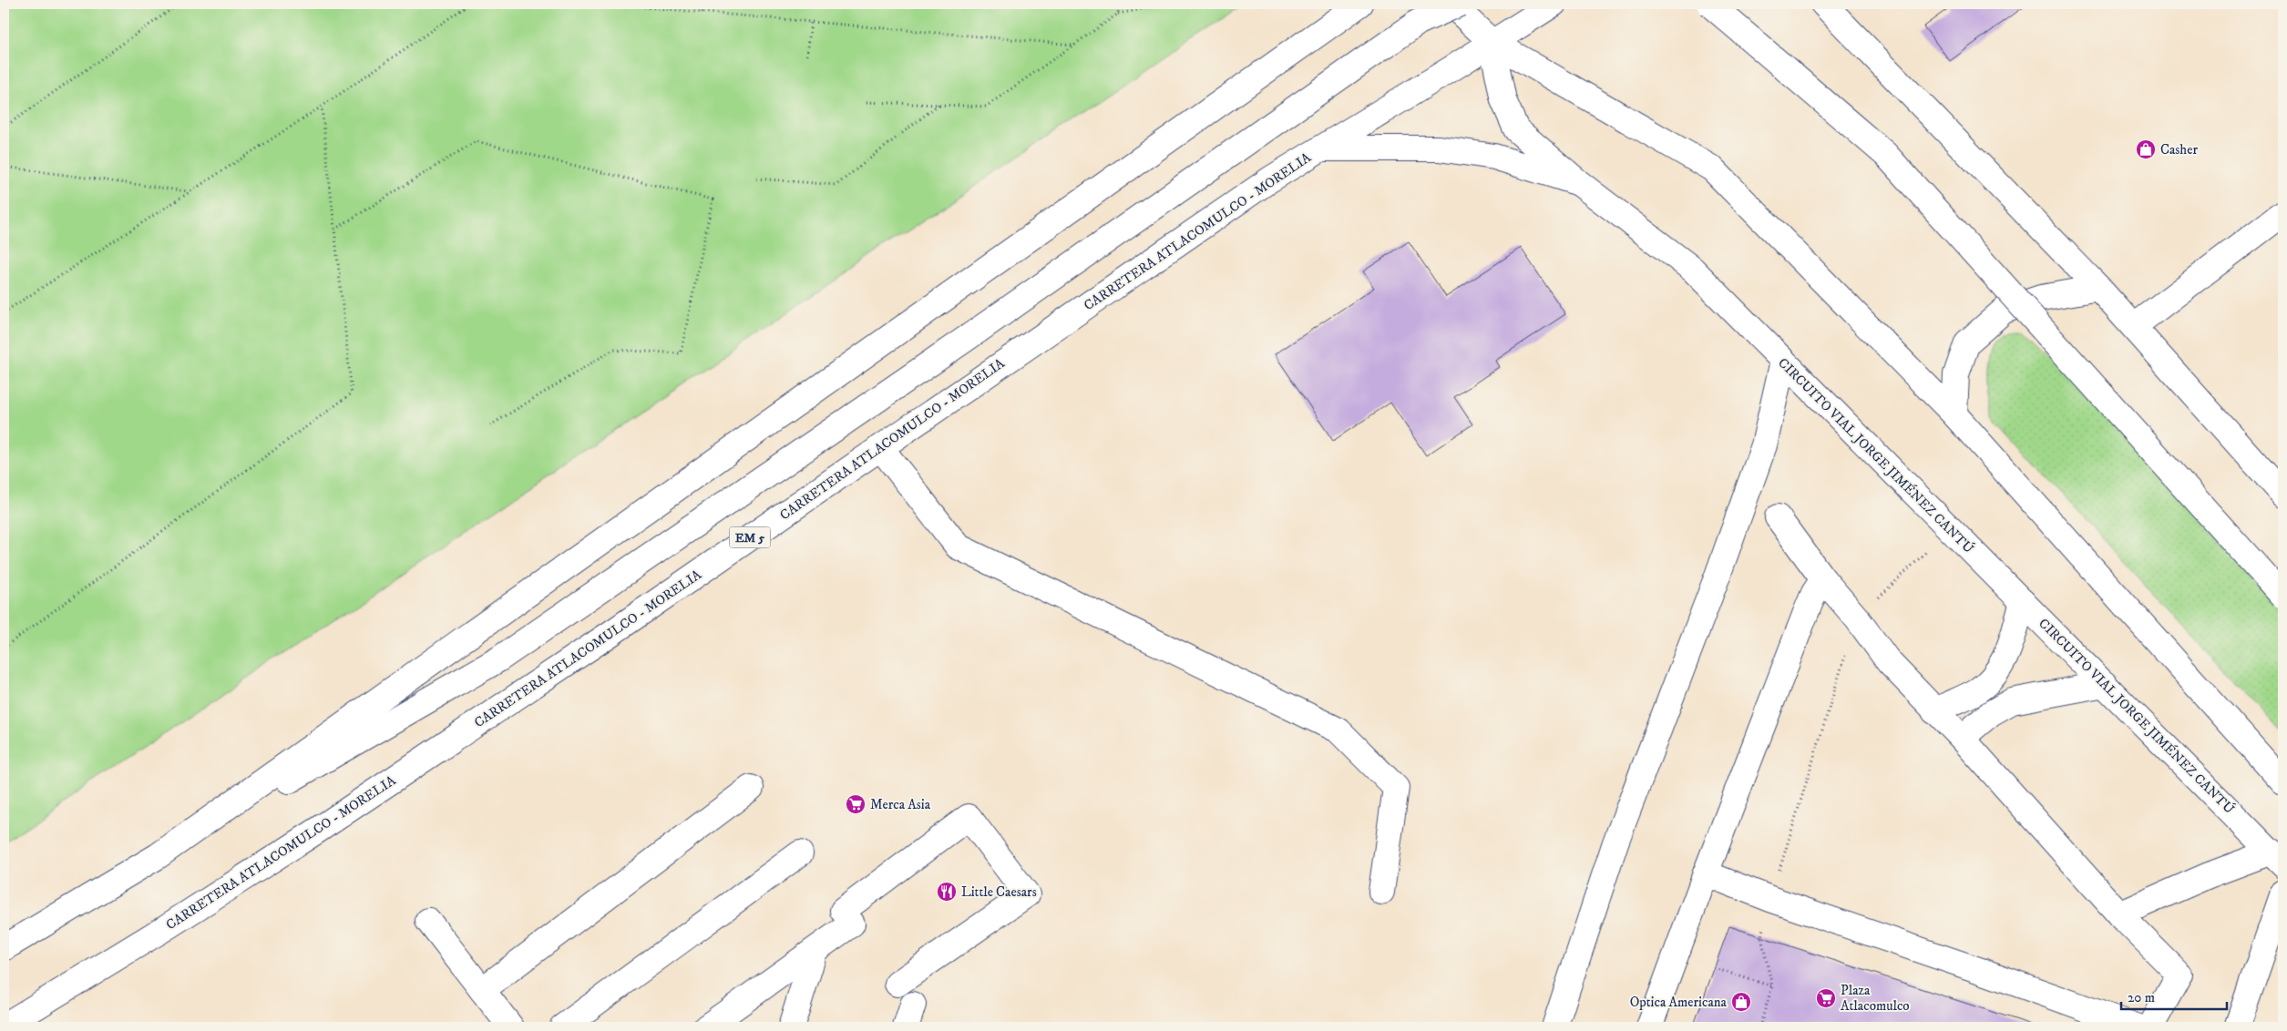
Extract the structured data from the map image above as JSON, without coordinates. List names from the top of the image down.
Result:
{
  "streets": {
    "main road": ["CARRETERA ATLACOMULCO - MORELIA", "CIRCUITO VIAL JORGE JIMÉNEZ CANTÚ", "EM 5"]
  },
  "crossings": [
    ["CARRETERA ATLACOMULCO - MORELIA", "CIRCUITO VIAL JORGE JIMÉNEZ CANTÚ"]
  ],
  "places": {
    "shop": ["Casher", "Optica Americana"],
    "supermarket": ["Merca Asia", "Plaza Atlacomulco"],
    "restaurant": ["Little Caesars"]
  },
  "scale_bar": "20 m"
}
